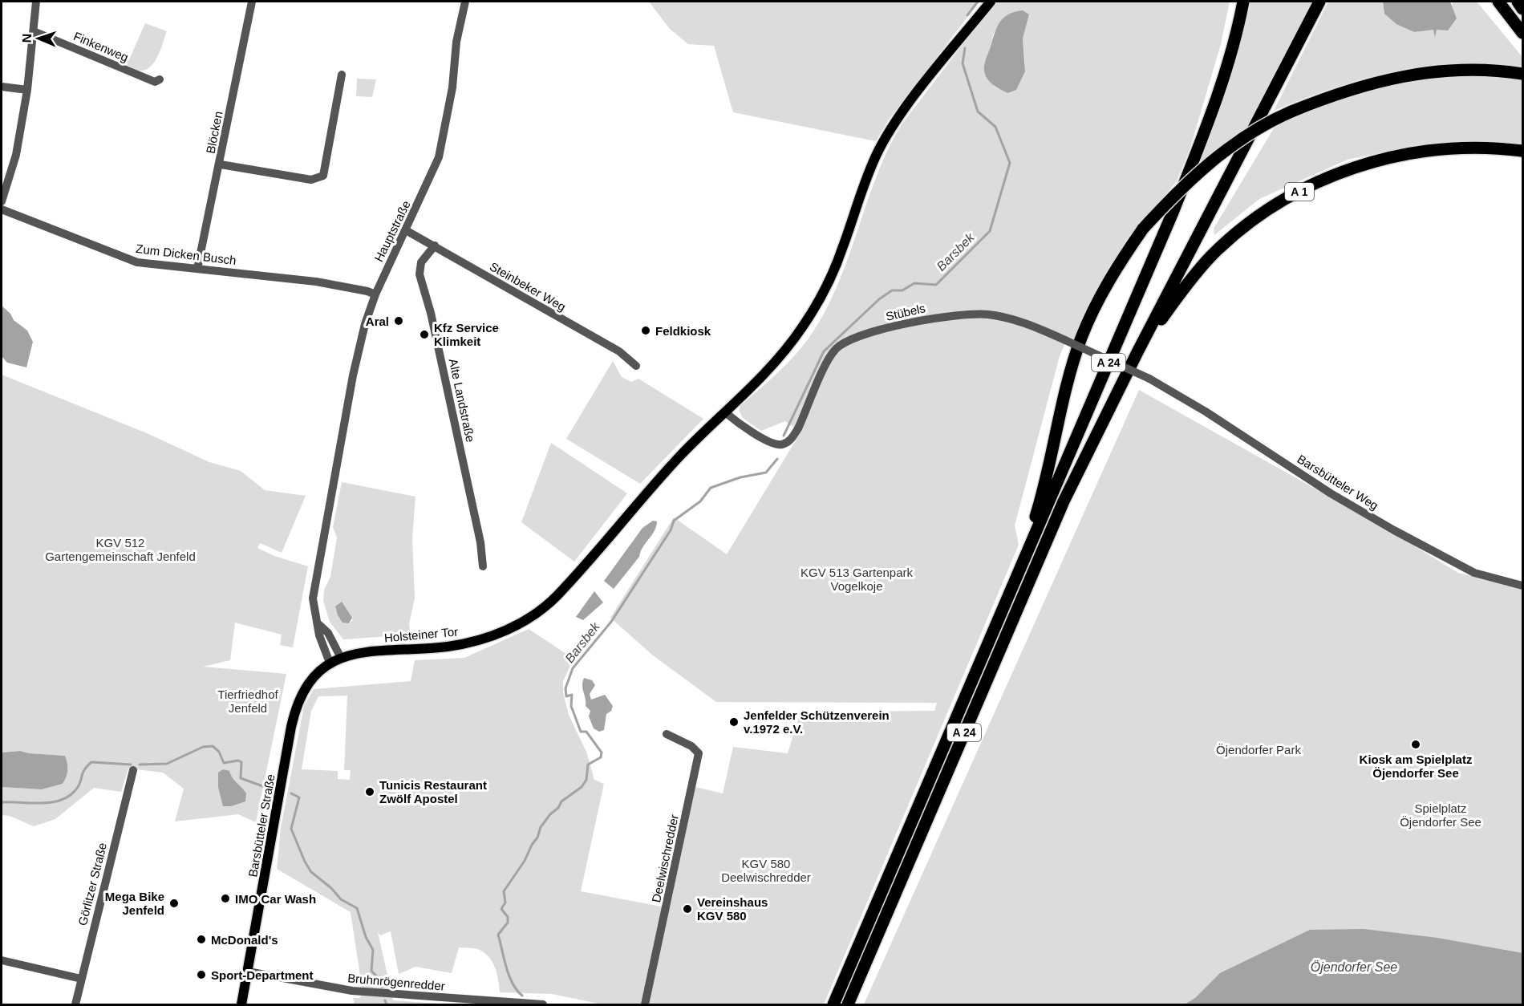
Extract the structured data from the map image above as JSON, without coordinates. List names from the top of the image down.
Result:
{
  "streets": {
    "highway": ["A 1", "A 24"],
    "main road": ["Holsteiner Tor", "Barsbütteler Straße"],
    "street": [
      "Finkenweg",
      "Blöcken",
      "Hauptstraße",
      "Zum Dicken Busch",
      "Steinbeker Weg",
      "Stübels",
      "Alte Landstraße",
      "Barsbütteler Weg",
      "Deelwischredder",
      "Görlitzer Straße",
      "Bruhnrögenredder"
    ]
  },
  "crossings": [
    ["Blöcken", "Zum Dicken Busch"],
    ["A 1", "A 24"],
    ["Hauptstraße", "Zum Dicken Busch"],
    ["Hauptstraße", "Steinbeker Weg"],
    ["Steinbeker Weg", "Alte Landstraße"],
    ["Stübels", "Barsbütteler Weg"],
    ["Stübels", "Holsteiner Tor"],
    ["Holsteiner Tor", "Barsbütteler Straße"],
    ["Barsbütteler Straße", "Bruhnrögenredder"]
  ],
  "water": ["Barsbek", "Öjendorfer See"],
  "parks": [
    "KGV 512 Gartengemeinschaft Jenfeld",
    "KGV 513 Gartenpark Vogelkoje",
    "Tierfriedhof Jenfeld",
    "Öjendorfer Park",
    "Spielplatz Öjendorfer See",
    "KGV 580 Deelwischredder"
  ],
  "places": [
    "Aral",
    "Feldkiosk",
    "Kfz Service Klimkeit",
    "Jenfelder Schützenverein v.1972 e.V.",
    "Kiosk am Spielplatz Öjendorfer See",
    "Tunicis Restaurant Zwölf Apostel",
    "IMO Car Wash",
    "Mega Bike Jenfeld",
    "Vereinshaus KGV 580",
    "McDonald's",
    "Sport-Department"
  ],
  "north": "left"
}
